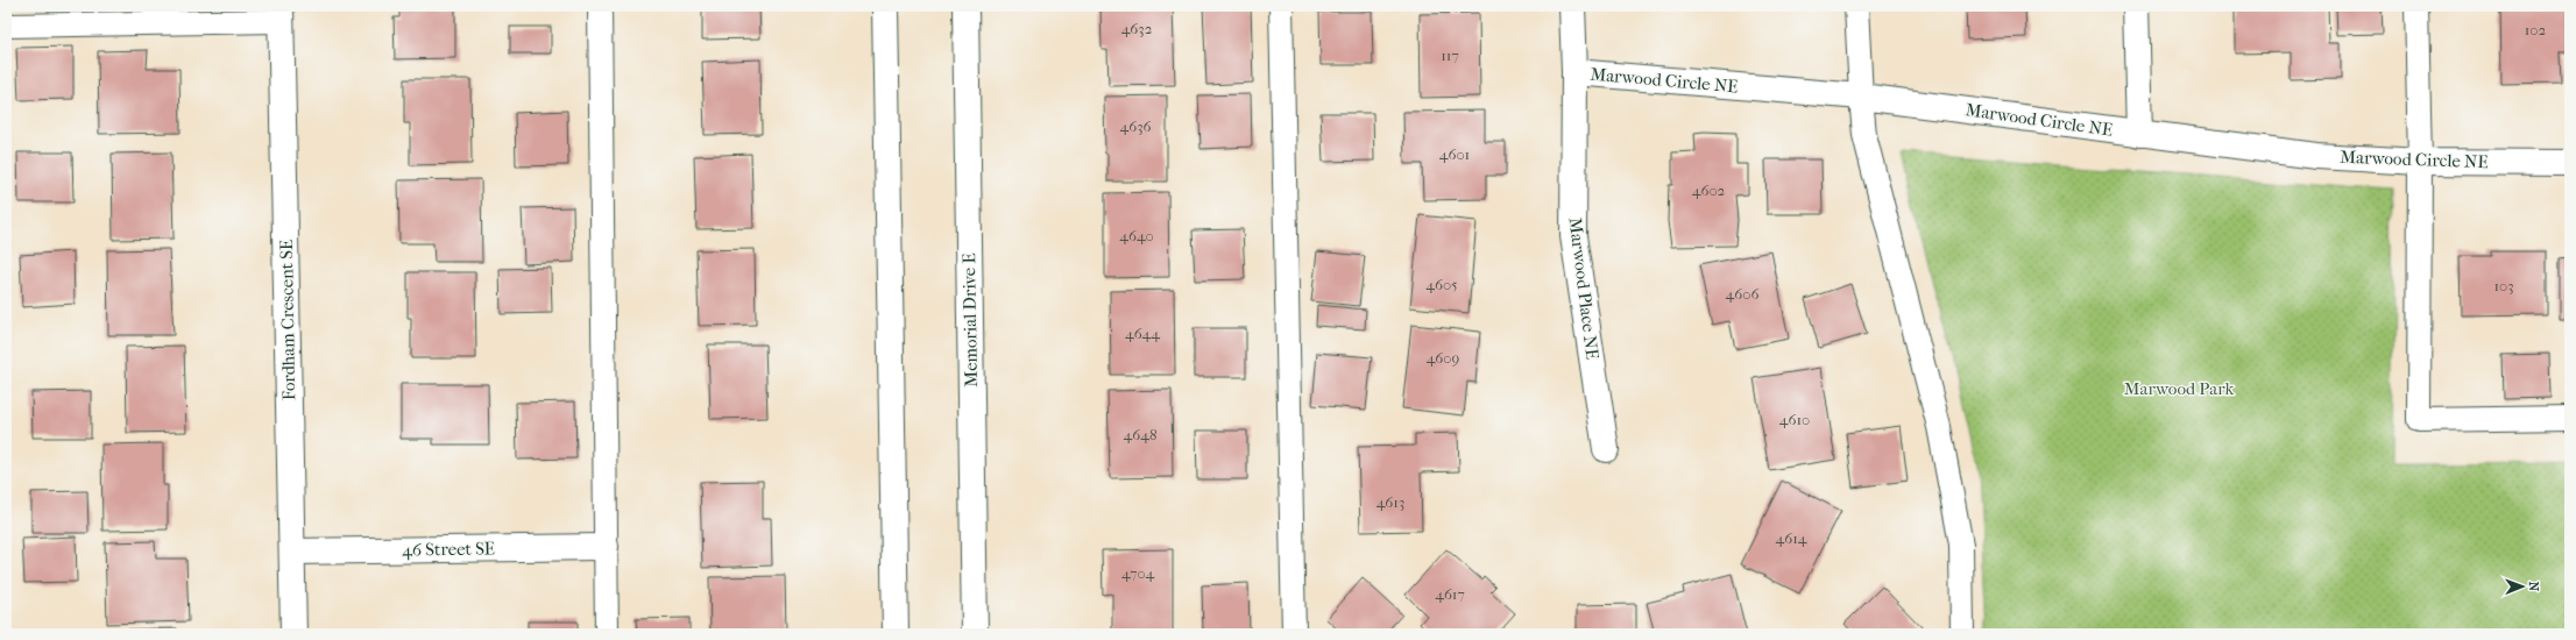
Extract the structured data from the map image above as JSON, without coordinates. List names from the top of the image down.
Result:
{
  "streets": {
    "street": [
      "Marwood Circle NE",
      "Marwood Place NE",
      "Fordham Crescent SE",
      "Memorial Drive E",
      "46 Street SE"
    ]
  },
  "crossings": [
    ["Marwood Circle NE", "Marwood Place NE"],
    ["Fordham Crescent SE", "46 Street SE"]
  ],
  "parks": ["Marwood Park"],
  "house_numbers": [
    "4632",
    "102",
    "117",
    "4636",
    "4601",
    "4602",
    "4640",
    "4605",
    "103",
    "4606",
    "4644",
    "4609",
    "4610",
    "4648",
    "4613",
    "4614",
    "4704",
    "4617"
  ],
  "north": "right"
}
